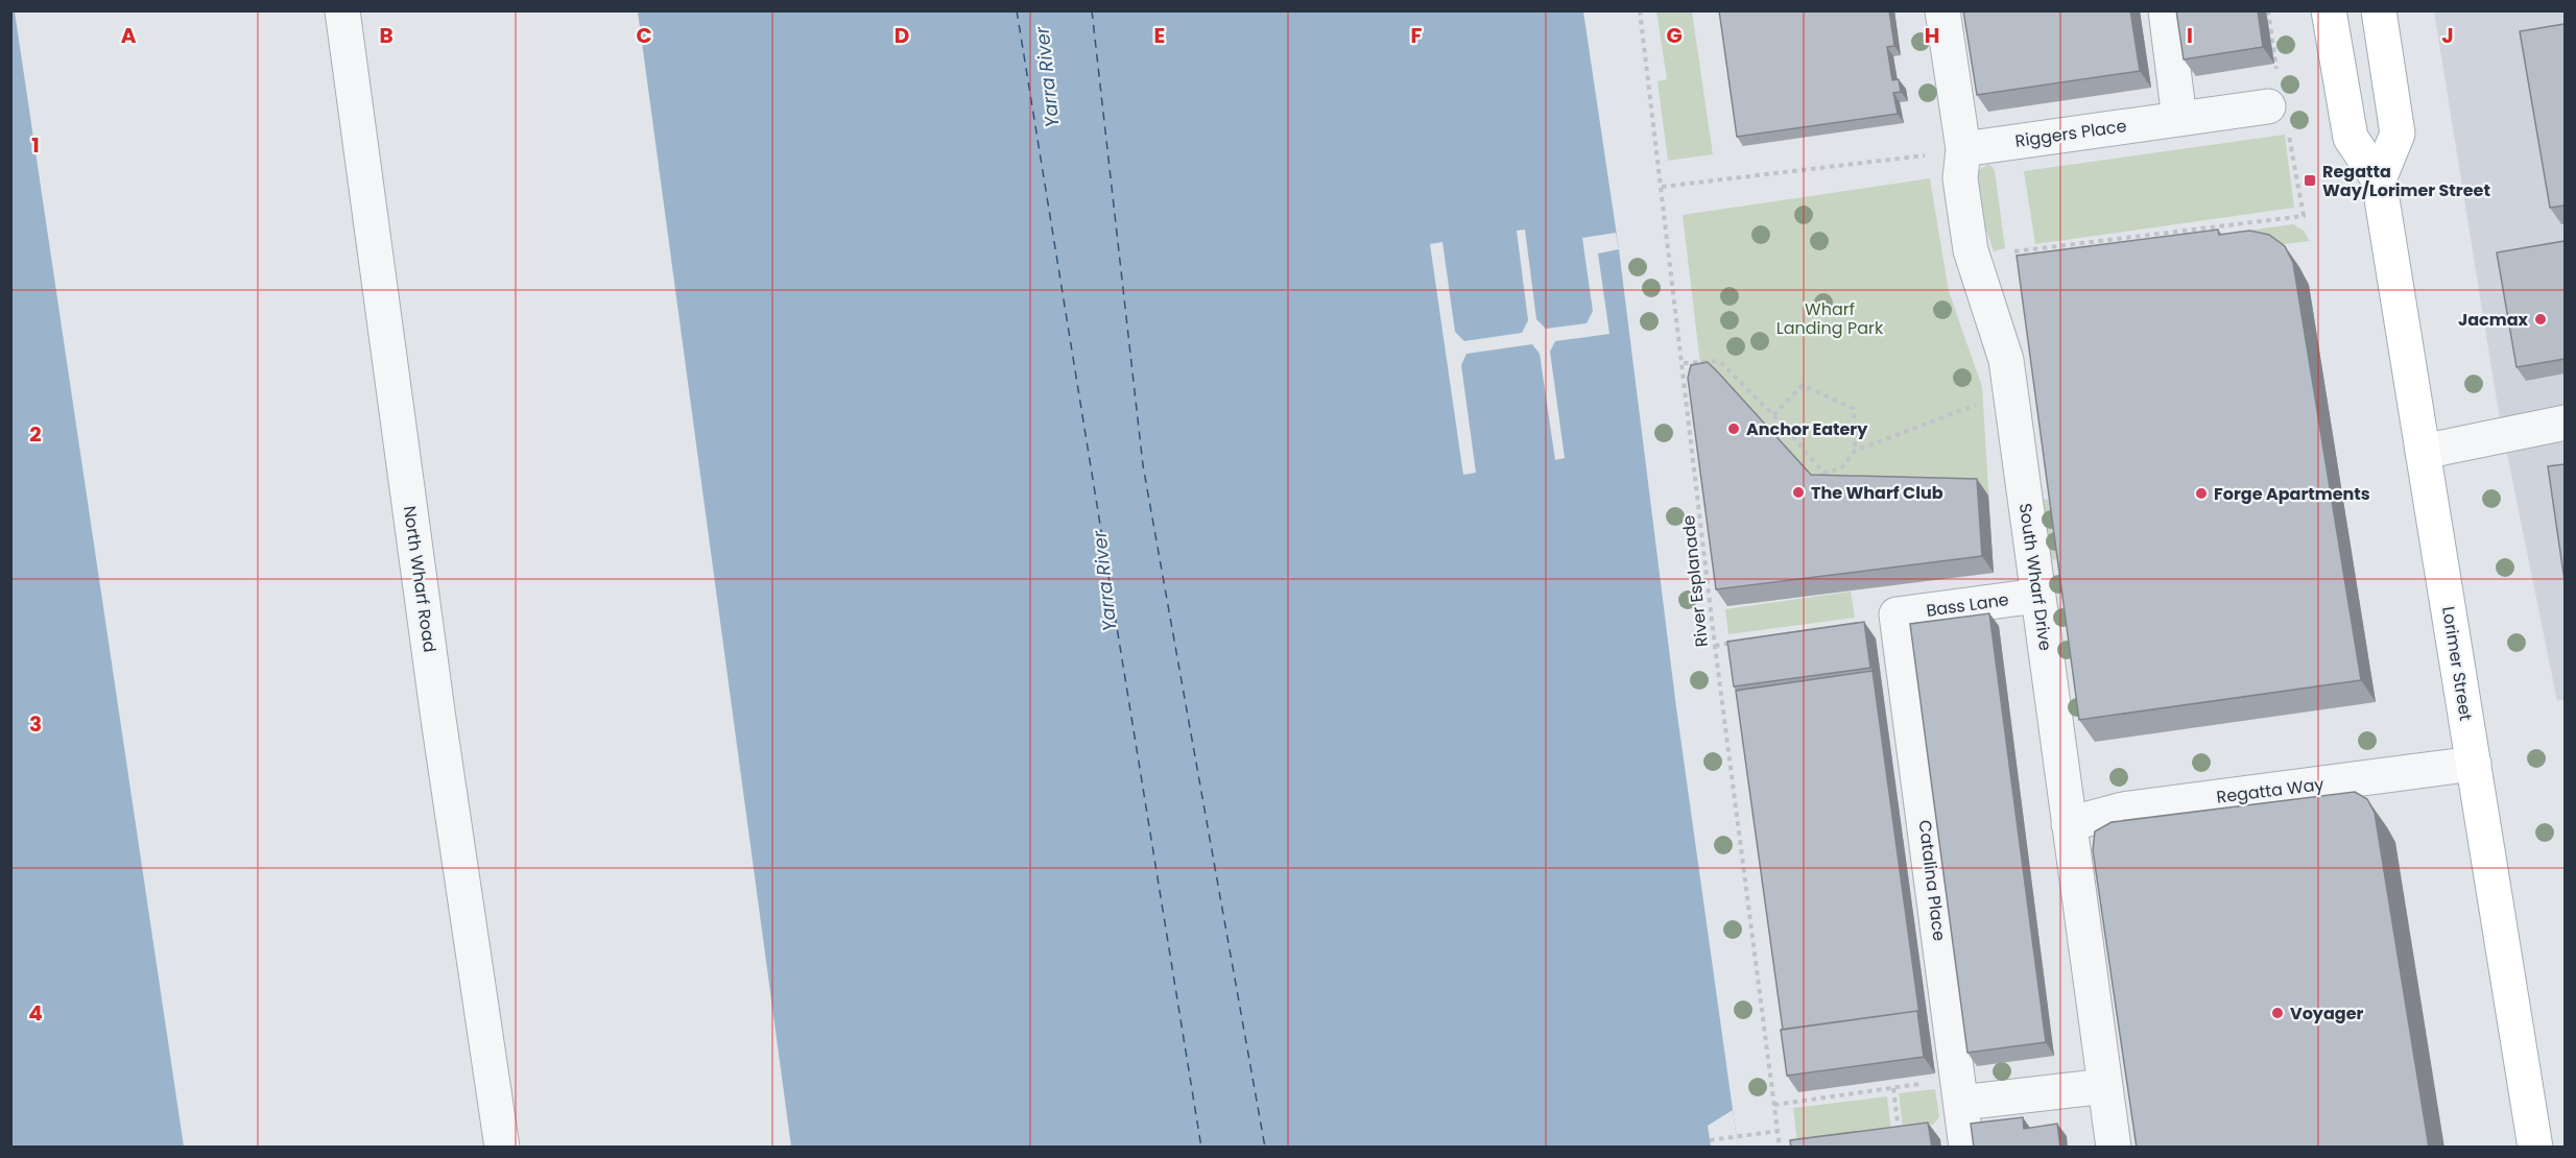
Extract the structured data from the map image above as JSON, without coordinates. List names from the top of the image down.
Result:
{
  "streets": {
    "main road": ["Lorimer Street"],
    "street": [
      "Riggers Place",
      "South Wharf Drive",
      "North Wharf Road",
      "Bass Lane",
      "Regatta Way",
      "Catalina Place"
    ],
    "path": ["River Esplanade"]
  },
  "crossings": [
    ["Riggers Place", "South Wharf Drive"],
    ["South Wharf Drive", "Bass Lane"],
    ["South Wharf Drive", "Regatta Way"],
    ["Bass Lane", "Catalina Place"],
    ["Lorimer Street", "Regatta Way"]
  ],
  "water": ["Yarra River"],
  "parks": ["Wharf Landing Park"],
  "places": {
    "transit": ["Regatta Way/Lorimer Street"],
    "other": [
      "Jacmax",
      "Anchor Eatery",
      "The Wharf Club",
      "Forge Apartments",
      "Voyager"
    ]
  },
  "grid": {
    "columns": [
      "A",
      "B",
      "C",
      "D",
      "E",
      "F",
      "G",
      "H",
      "I",
      "J"
    ],
    "rows": [
      "1",
      "2",
      "3",
      "4"
    ]
  }
}
